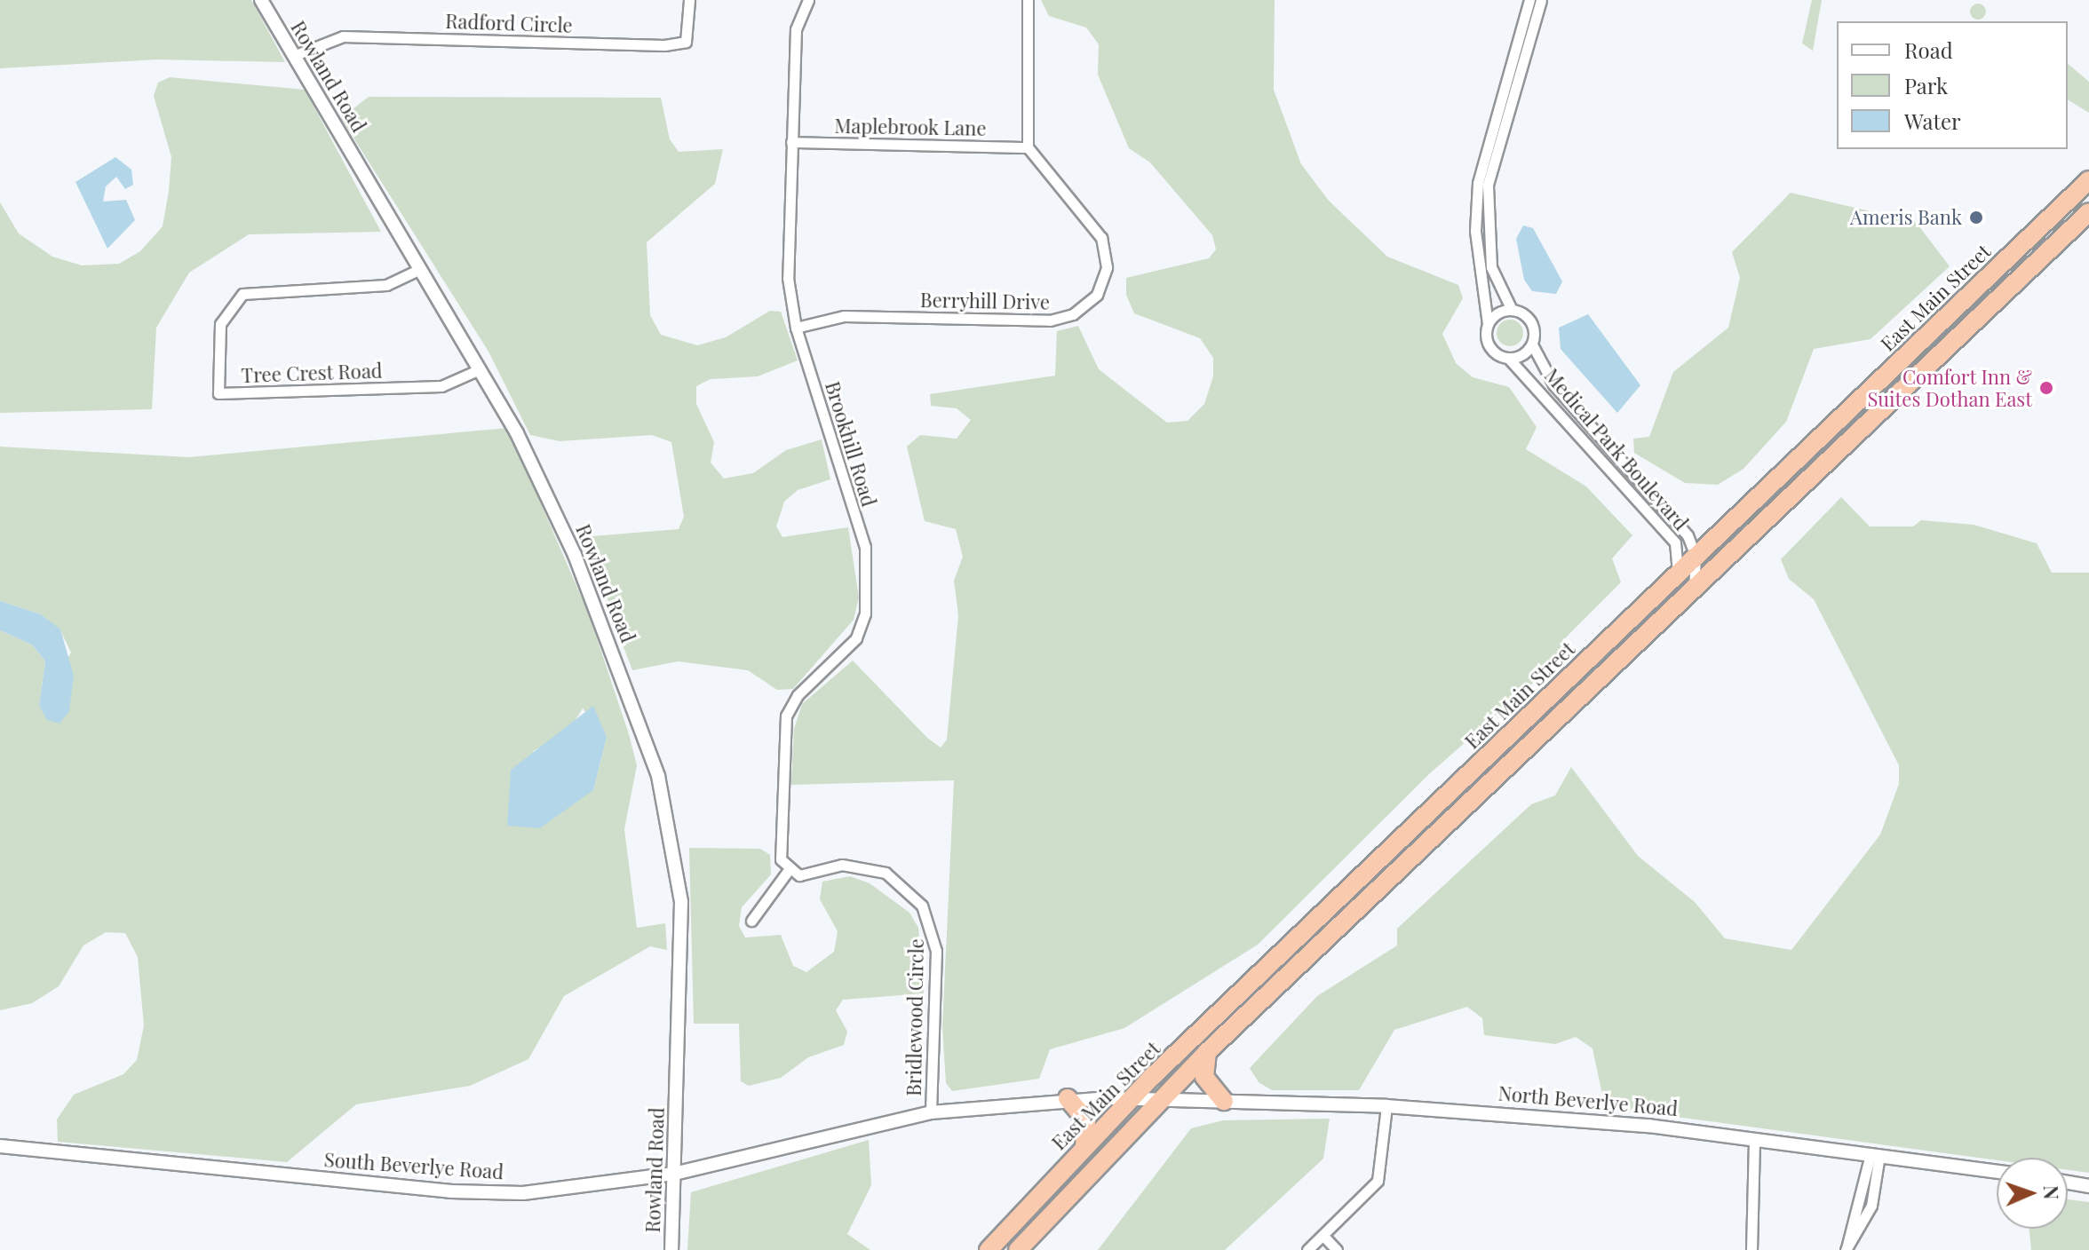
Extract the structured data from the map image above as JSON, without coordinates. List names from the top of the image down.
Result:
{
  "streets": {
    "highway": ["East Main Street"],
    "street": [
      "Radford Circle",
      "Rowland Road",
      "Maplebrook Lane",
      "Berryhill Drive",
      "Tree Crest Road",
      "Brookhill Road",
      "Medical Park Boulevard",
      "Bridlewood Circle",
      "North Beverlye Road",
      "South Beverlye Road"
    ]
  },
  "crossings": [
    ["Radford Circle", "Rowland Road"],
    ["Rowland Road", "Tree Crest Road"],
    ["Rowland Road", "South Beverlye Road"],
    ["Maplebrook Lane", "Berryhill Drive"],
    ["Maplebrook Lane", "Brookhill Road"],
    ["East Main Street", "Medical Park Boulevard"],
    ["East Main Street", "North Beverlye Road"],
    ["East Main Street", "South Beverlye Road"],
    ["Berryhill Drive", "Brookhill Road"],
    ["Brookhill Road", "Bridlewood Circle"],
    ["Bridlewood Circle", "South Beverlye Road"],
    ["North Beverlye Road", "South Beverlye Road"]
  ],
  "places": ["Ameris Bank", "Comfort Inn & Suites Dothan East"],
  "legend": ["Road", "Park", "Water"],
  "north": "right"
}
